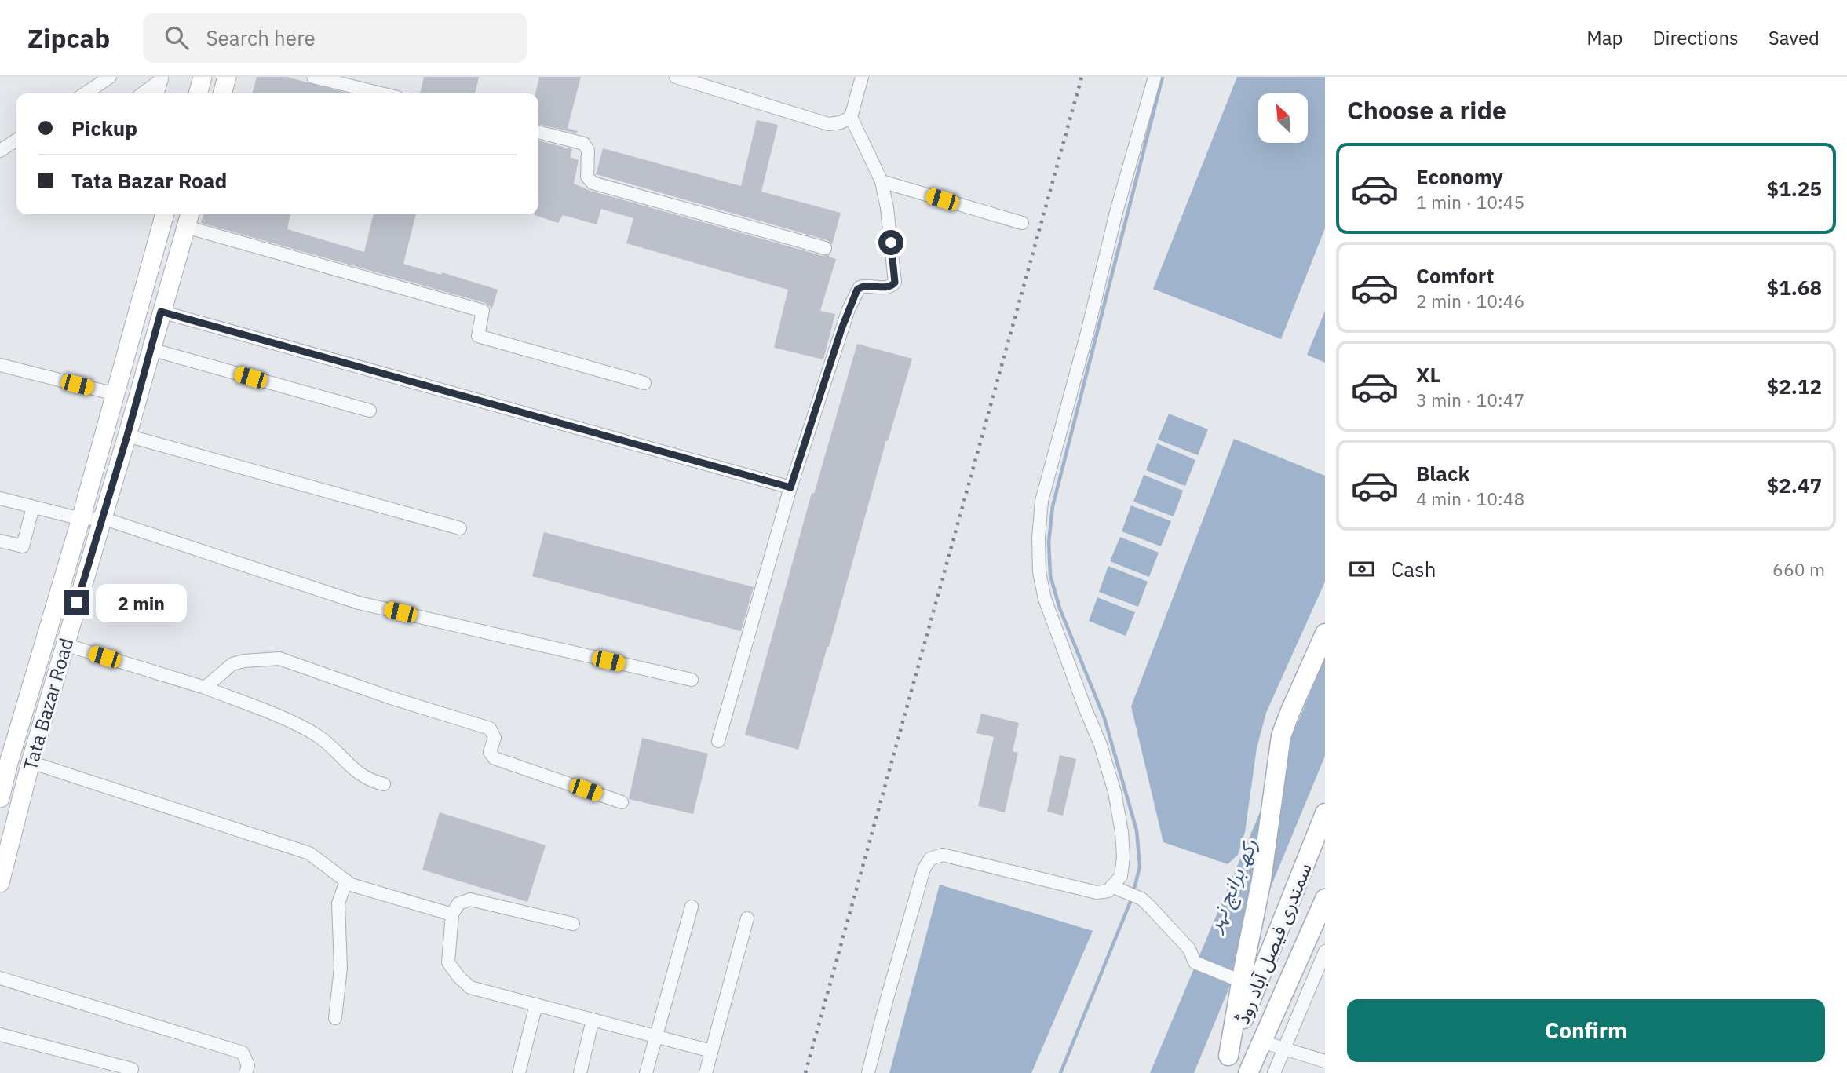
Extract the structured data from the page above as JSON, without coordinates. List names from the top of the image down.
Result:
{
  "streets": {
    "main road": ["سمندری فیصل آباد روڈ"],
    "street": ["Tata Bazar Road"]
  },
  "water": ["رکھ برانچ نہر"],
  "north": "top left",
  "page": {
    "header": "Zipcab",
    "search": "Search here",
    "nav": ["Map", "Directions", "Saved"],
    "heading": "Choose a ride",
    "banner": ["Pickup", "Tata Bazar Road"],
    "list": [
      {
        "name": "Economy",
        "note": "1 min · 10:45",
        "value": "$1.25"
      },
      {
        "name": "Comfort",
        "note": "2 min · 10:46",
        "value": "$1.68"
      },
      {
        "name": "XL",
        "note": "3 min · 10:47",
        "value": "$2.12"
      },
      {
        "name": "Black",
        "note": "4 min · 10:48",
        "value": "$2.47"
      }
    ],
    "pay": ["Cash", "660 m"],
    "bubble": "2 min",
    "buttons": "Confirm"
  }
}
